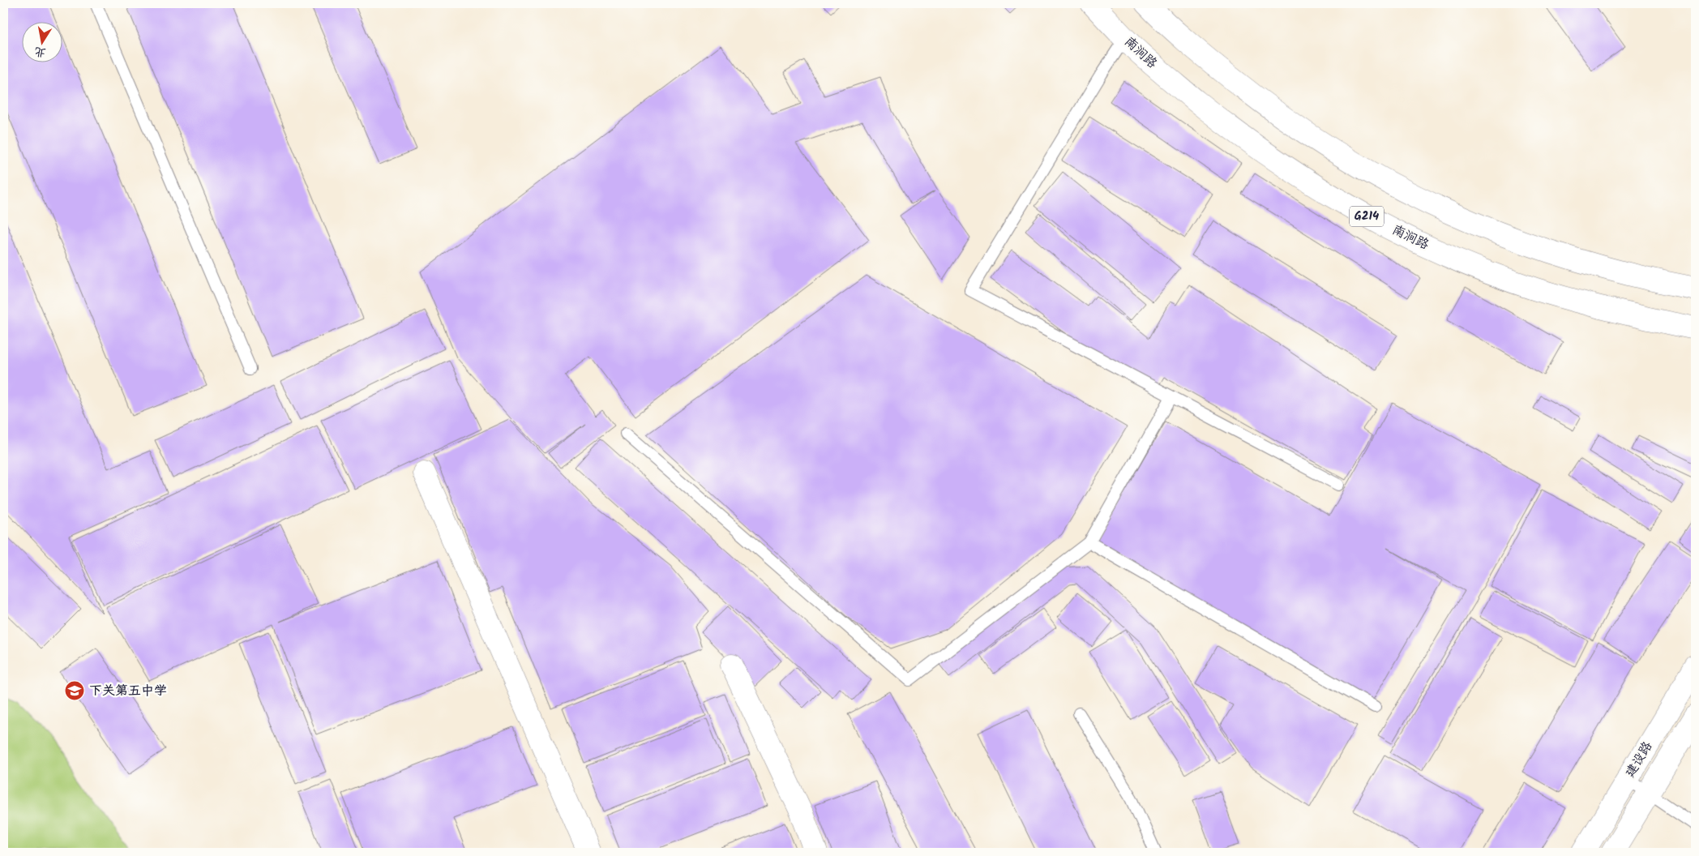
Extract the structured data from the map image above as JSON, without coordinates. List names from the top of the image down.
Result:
{
  "streets": {
    "main road": ["南涧路", "G214", "建设路"]
  },
  "places": {
    "school or university": ["下关第五中学"]
  },
  "north": "bottom"
}
